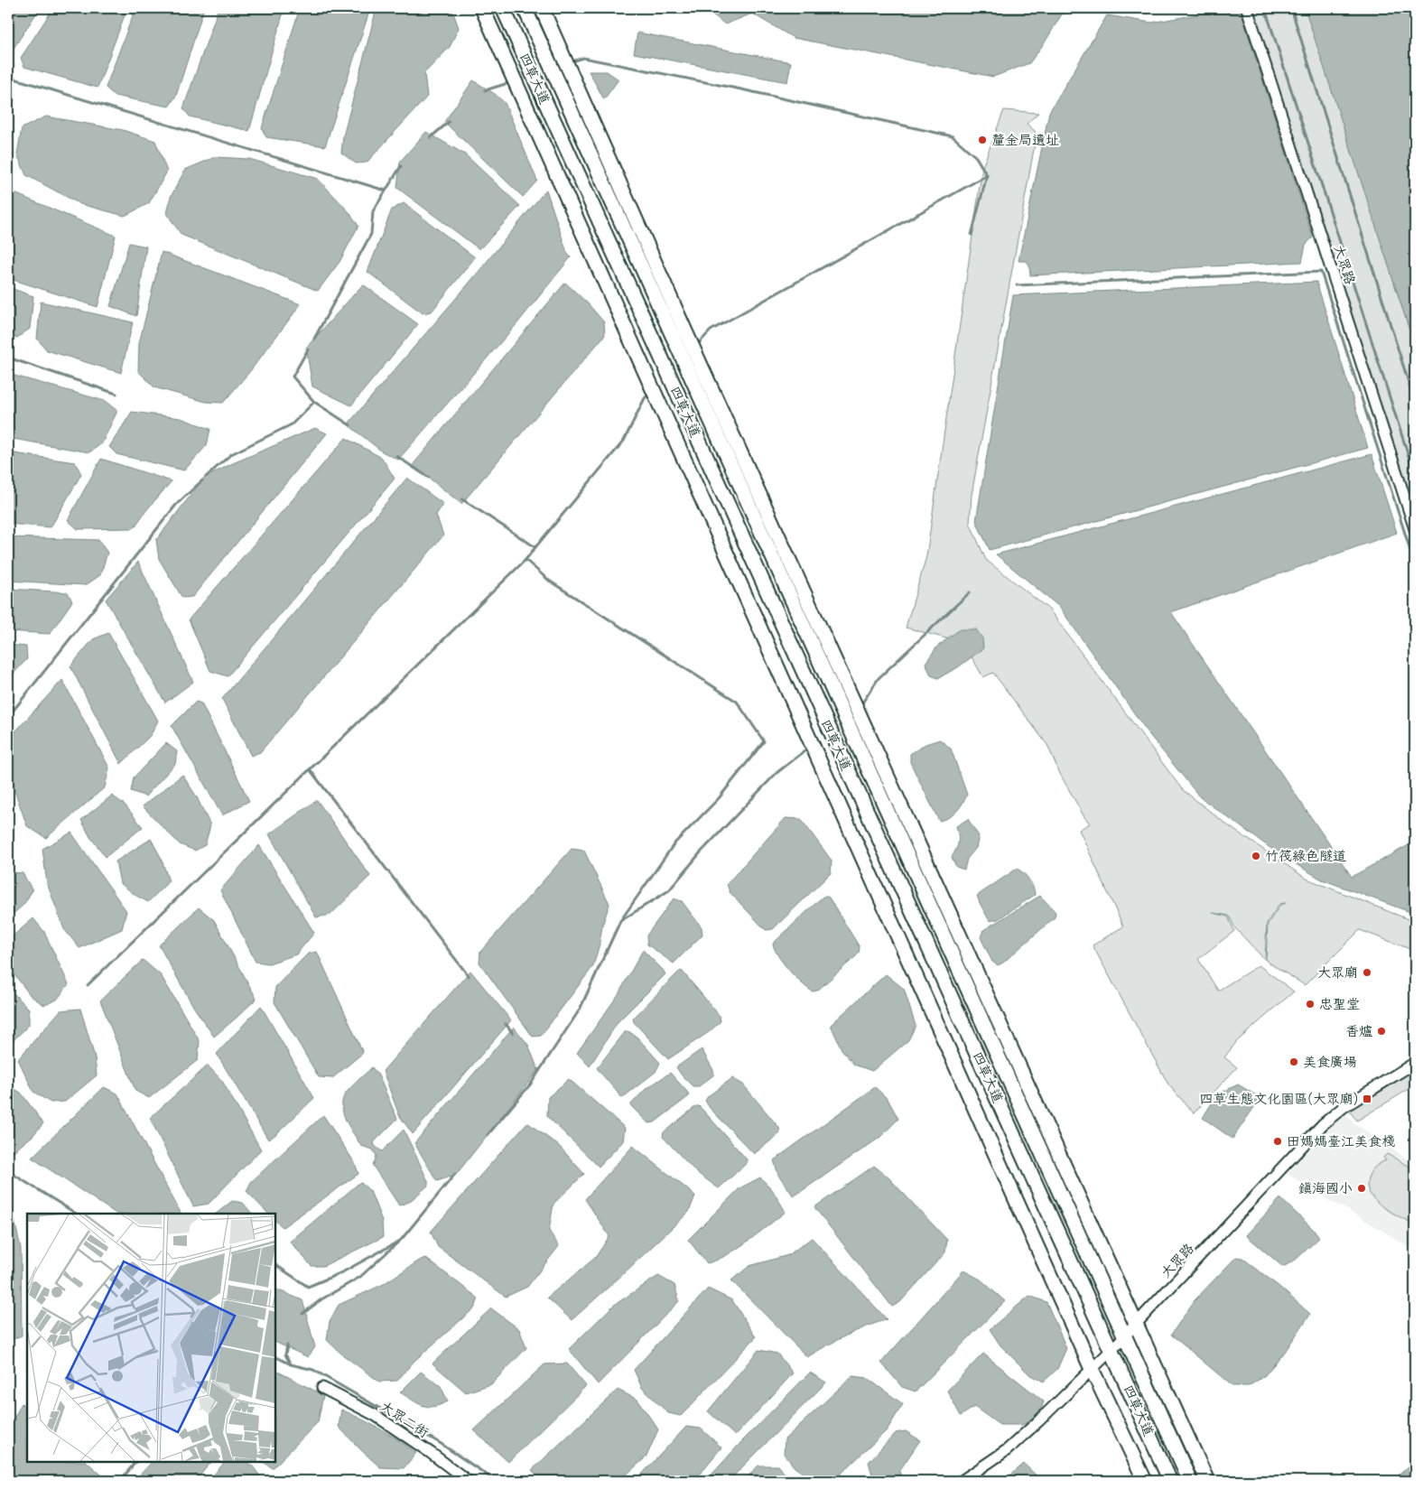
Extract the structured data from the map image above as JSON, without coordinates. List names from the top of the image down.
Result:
{
  "streets": {
    "street": ["四草大道", "大眾路", "大眾二街"]
  },
  "crossings": [
    ["四草大道", "大眾路"]
  ],
  "places": {
    "other": [
      "釐金局遺址",
      "竹筏綠色隧道",
      "大眾廟",
      "忠聖堂",
      "香爐",
      "美食廣場",
      "田媽媽臺江美食棧",
      "鎮海國小"
    ],
    "transit": ["四草生態文化園區(大眾廟)"]
  }
}
